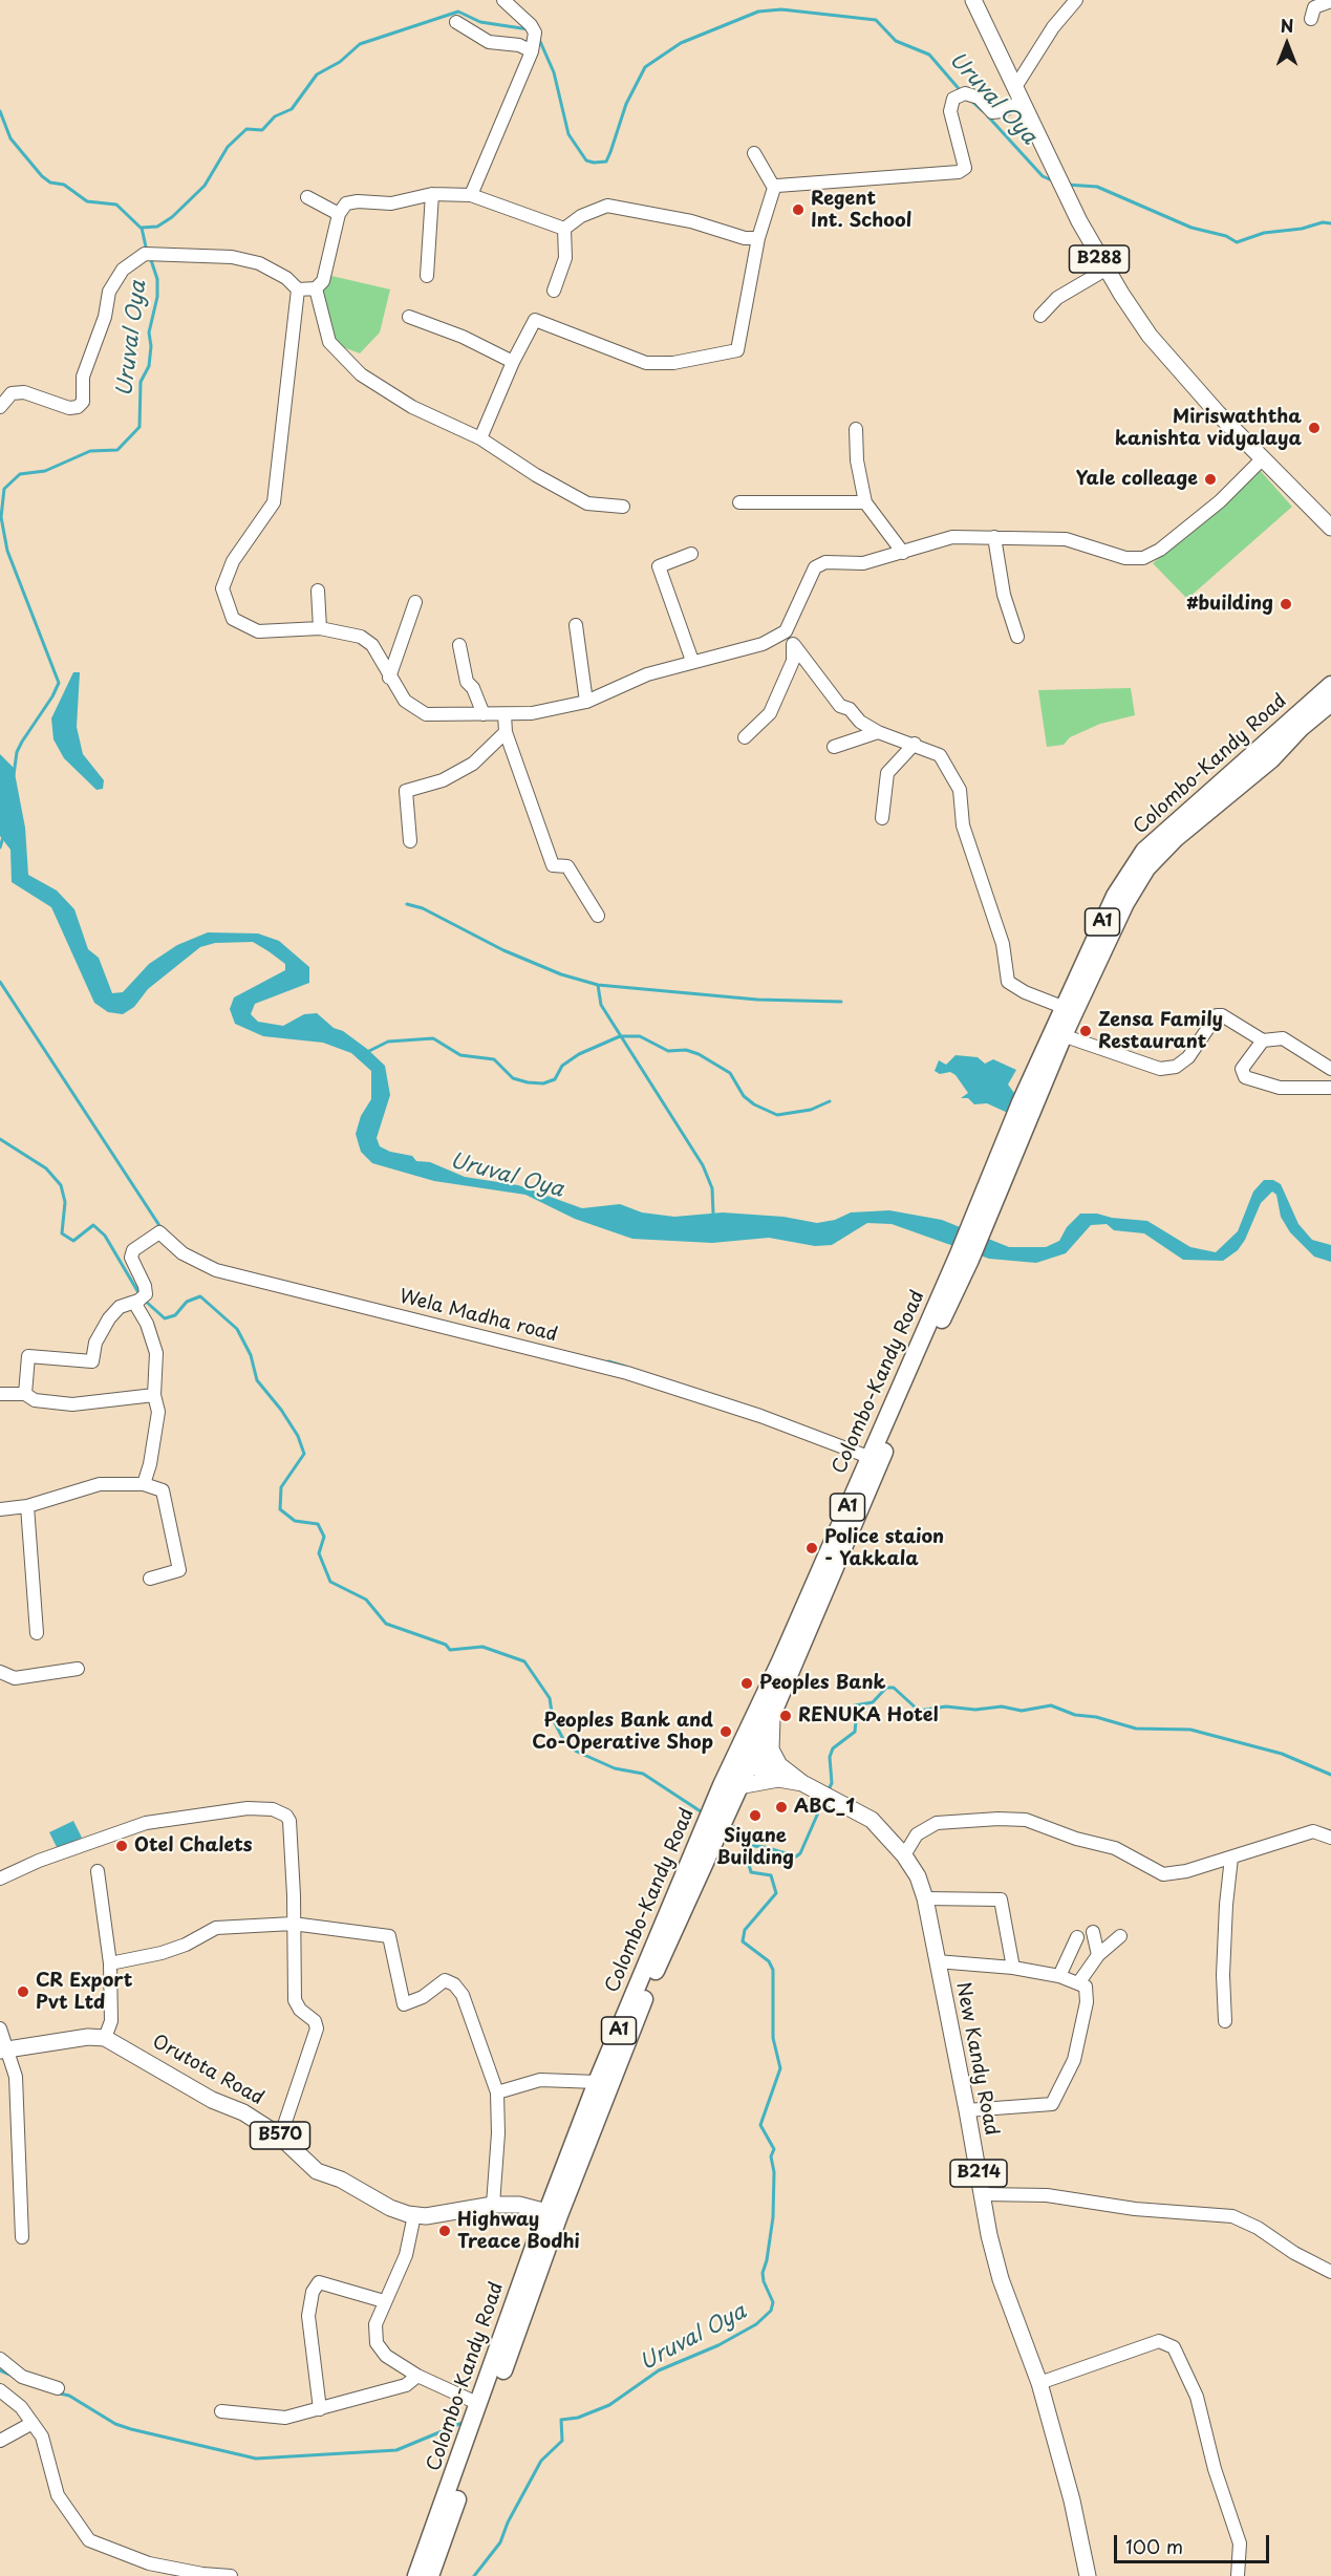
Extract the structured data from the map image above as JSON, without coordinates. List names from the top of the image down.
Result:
{
  "streets": {
    "highway": ["Colombo-Kandy Road", "A1"],
    "main road": [
      "B288",
      "New Kandy Road",
      "Orutota Road",
      "B570",
      "B214"
    ],
    "street": ["Wela Madha road"]
  },
  "crossings": [
    ["Colombo-Kandy Road", "Wela Madha road"],
    ["Colombo-Kandy Road", "New Kandy Road"],
    ["Colombo-Kandy Road", "Orutota Road"]
  ],
  "water": ["Uruval Oya"],
  "places": [
    "Regent Int. School",
    "Miriswaththa kanishta vidyalaya",
    "Yale colleage",
    "#building",
    "Zensa Family Restaurant",
    "Police staion - Yakkala",
    "Peoples Bank",
    "RENUKA Hotel",
    "Peoples Bank and Co-Operative Shop",
    "ABC_1",
    "Siyane Building",
    "Otel Chalets",
    "CR Export Pvt Ltd",
    "Highway Treace Bodhi"
  ],
  "scale_bar": "100 m",
  "north": "top"
}
